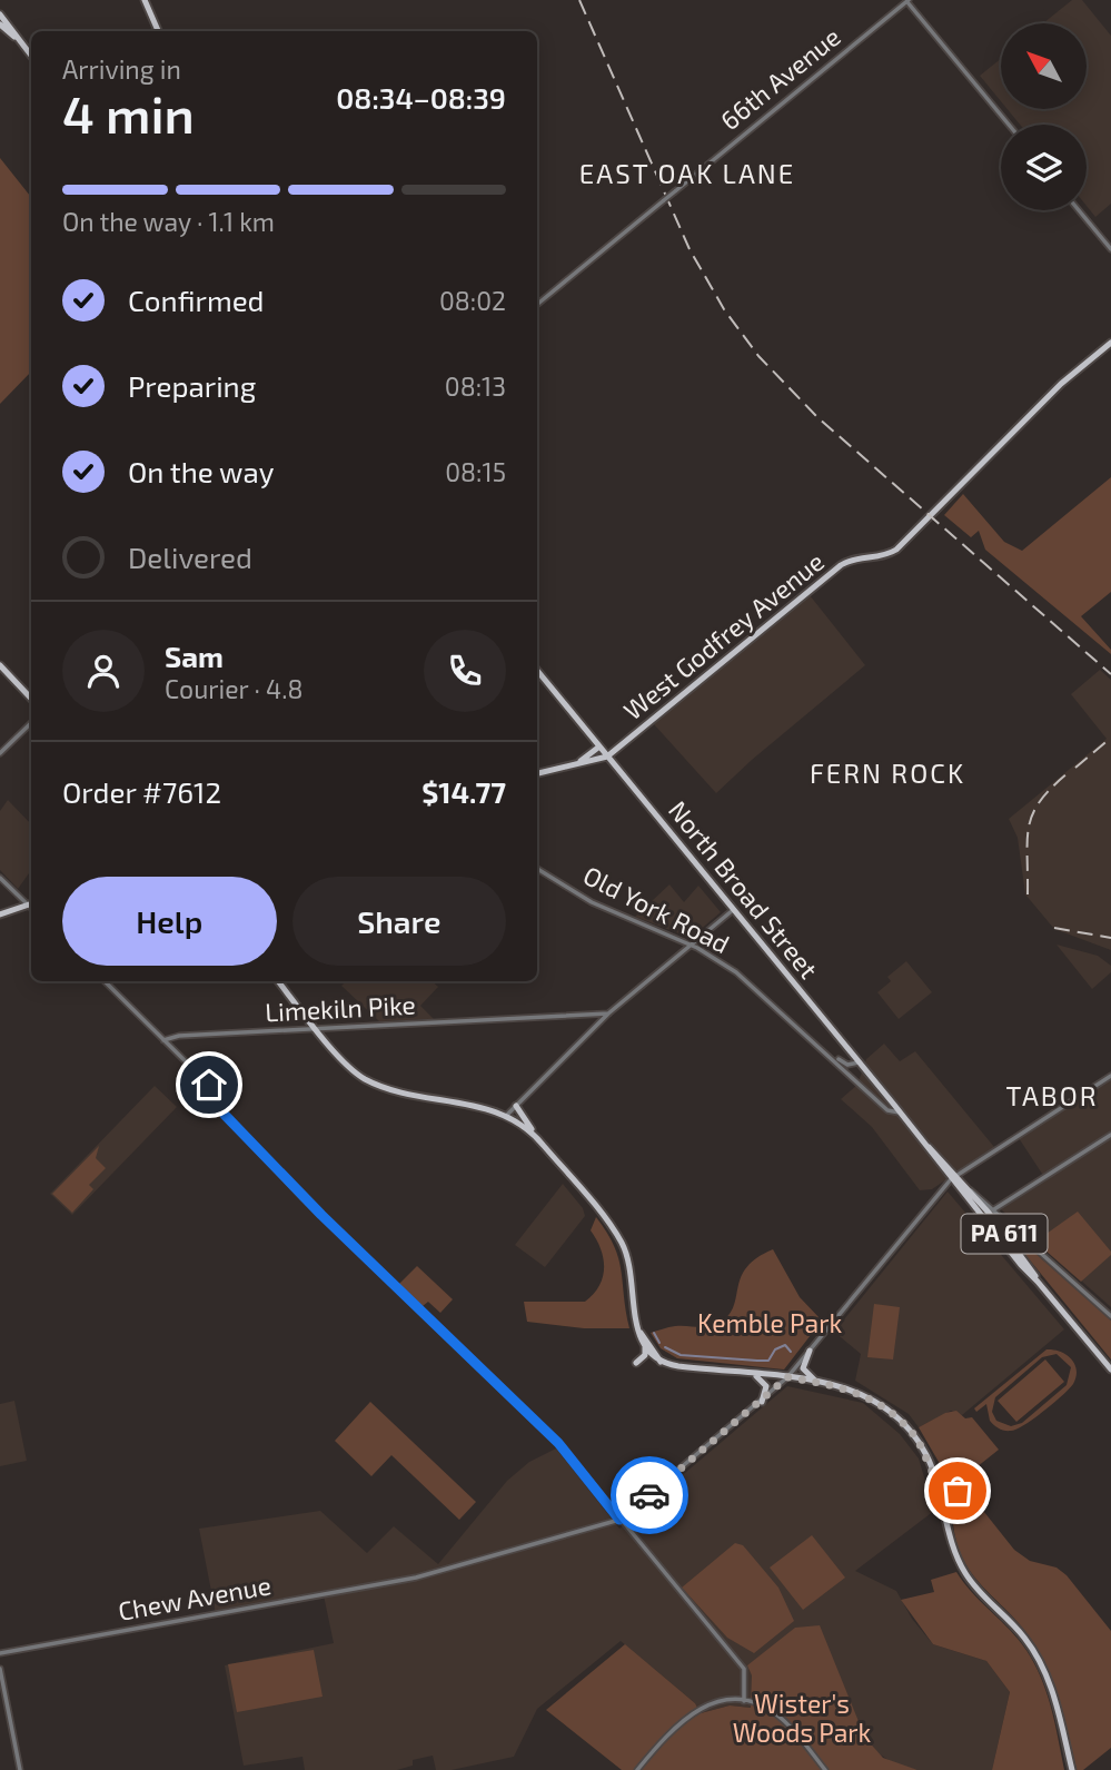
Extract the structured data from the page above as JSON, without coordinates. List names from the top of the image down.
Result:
{
  "streets": {
    "main road": ["West Godfrey Avenue", "North Broad Street", "PA 611"],
    "street": [
      "66th Avenue",
      "Old York Road",
      "Limekiln Pike",
      "Chew Avenue"
    ]
  },
  "crossings": [
    ["West Godfrey Avenue", "North Broad Street"],
    ["North Broad Street", "Old York Road"]
  ],
  "districts": ["EAST OAK LANE", "FERN ROCK", "TABOR"],
  "parks": ["Kemble Park", "Wister's Woods Park"],
  "north": "top left",
  "page": {
    "heading": ["4 min", "Arriving in", "08:34–08:39"],
    "panel": [
      "Sam",
      "Courier · 4.8",
      "Order #7612",
      "$14.77"
    ],
    "bar": "On the way · 1.1 km",
    "list": [
      ["Confirmed", "08:02"],
      ["Preparing", "08:13"],
      ["On the way", "08:15"],
      "Delivered"
    ],
    "buttons": ["Help", "Share"]
  }
}
